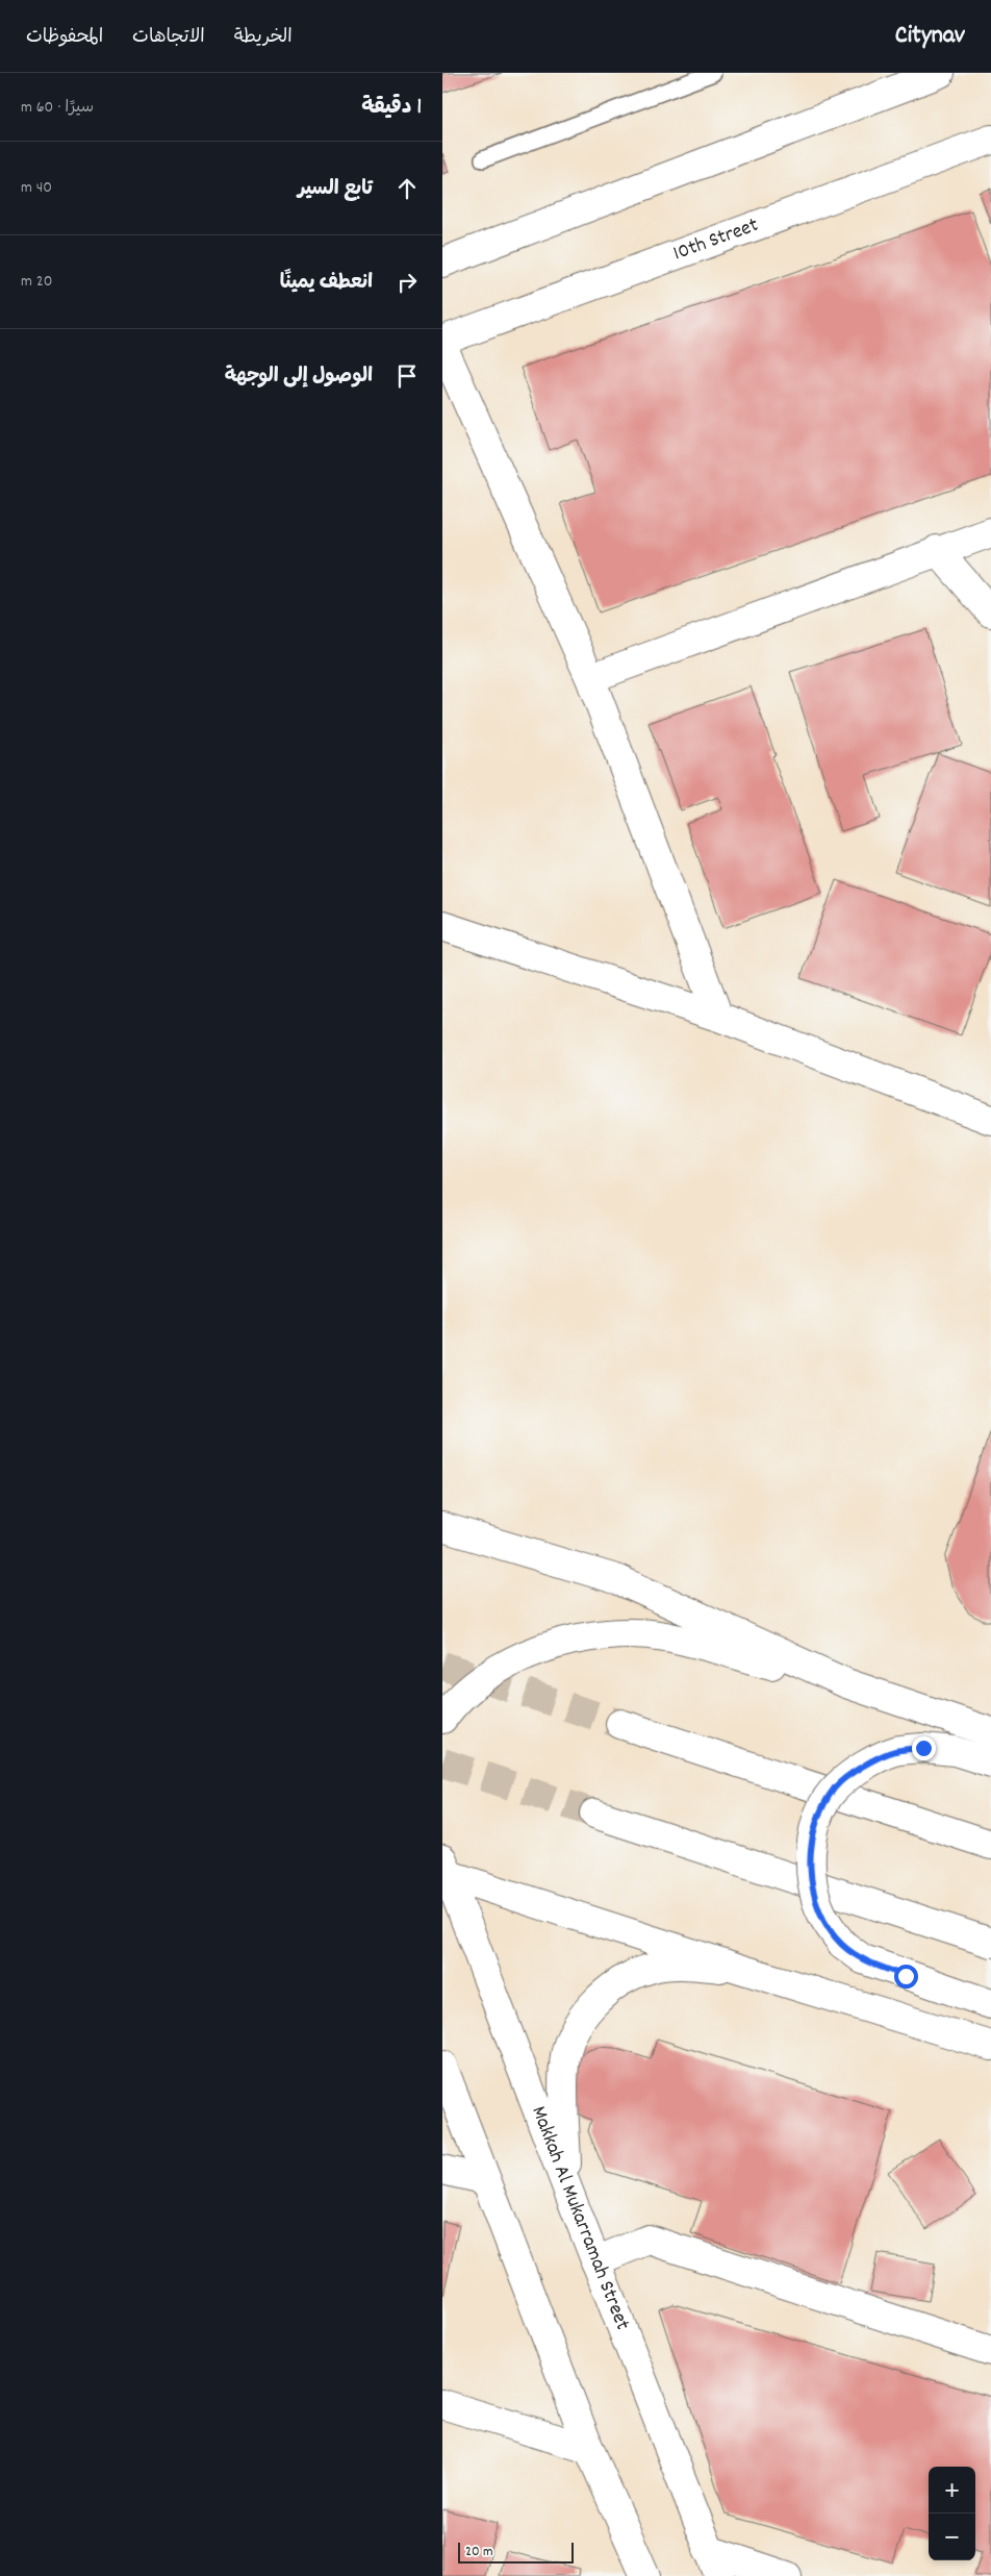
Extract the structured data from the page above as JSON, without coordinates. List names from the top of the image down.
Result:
{
  "streets": {
    "main road": ["10th Street", "Makkah Al Mukarramah Street"]
  },
  "scale_bar": "20 m",
  "page": {
    "header": "Citynav",
    "nav": ["الخريطة", "الاتجاهات", "المحفوظات"],
    "heading": ["1 دقيقة", "سيرًا · 60 m"],
    "list": [
      ["تابع السير", "40 m"],
      ["انعطف يمينًا", "20 m"],
      "الوصول إلى الوجهة"
    ],
    "map_buttons": ["+", "−"],
    "scale": "20 m"
  }
}
